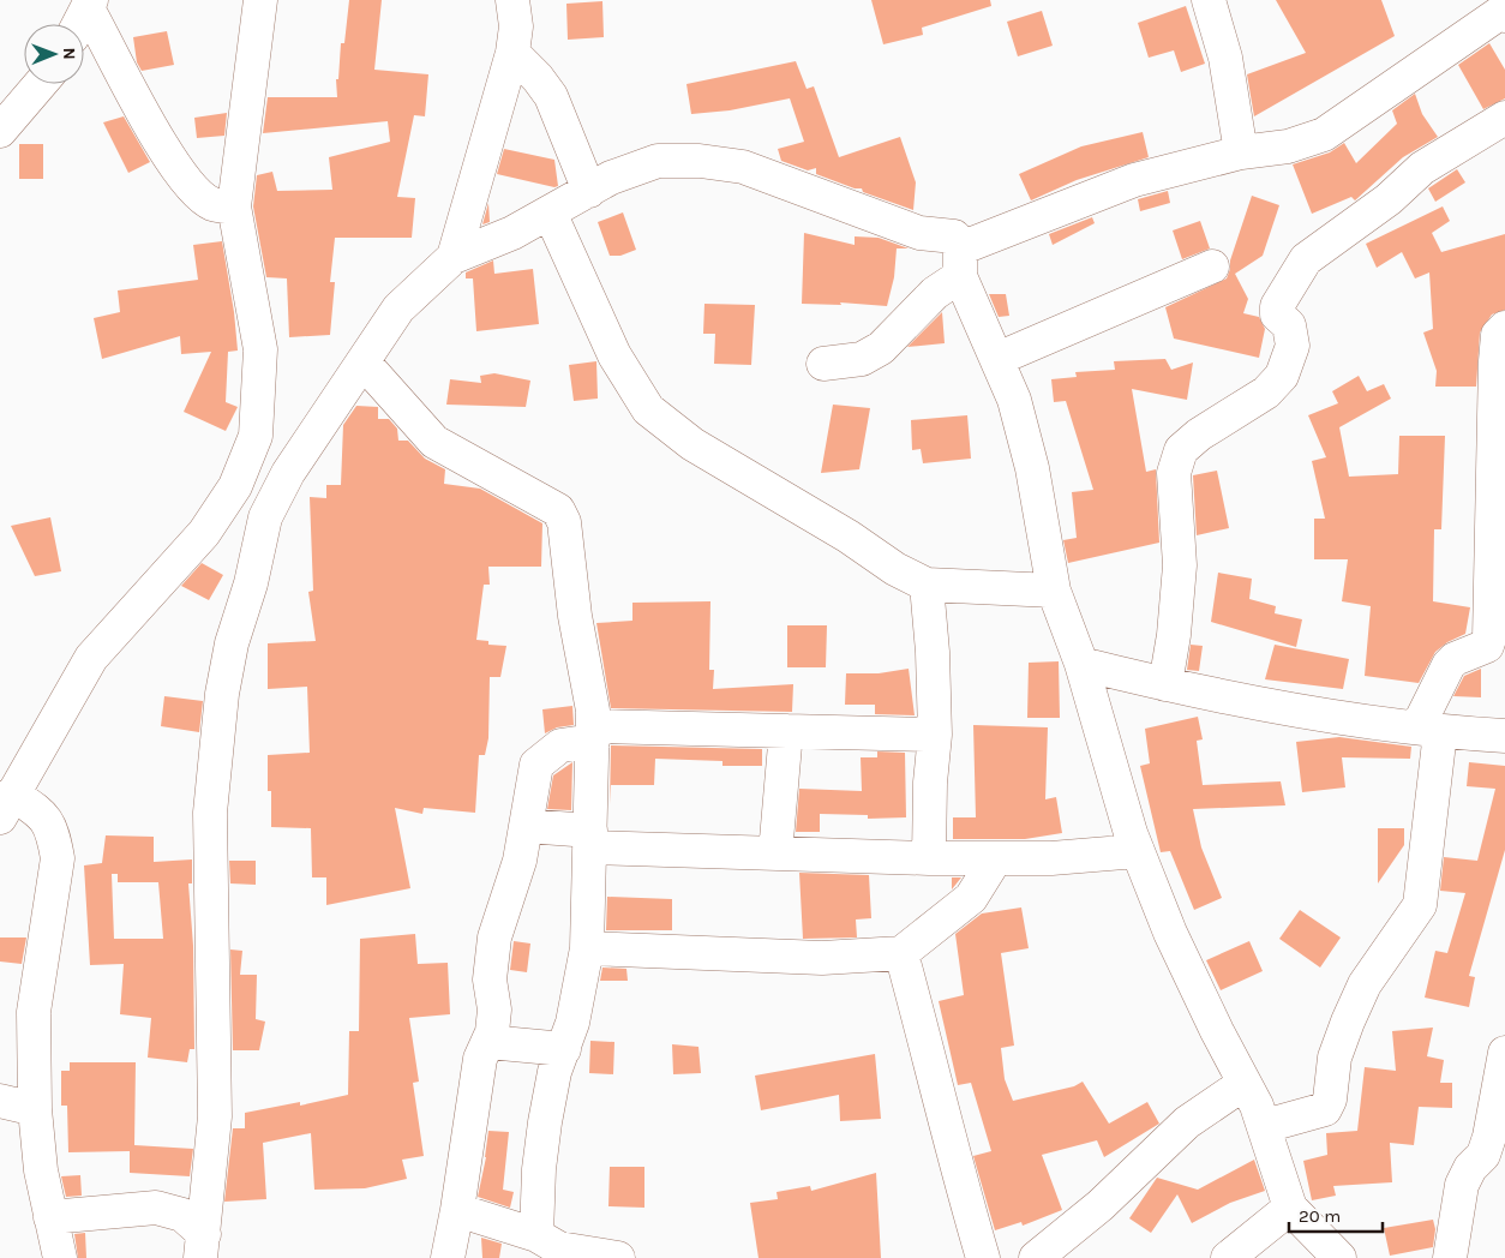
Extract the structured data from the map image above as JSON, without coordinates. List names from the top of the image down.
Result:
{
  "scale_bar": "20 m",
  "north": "right"
}
